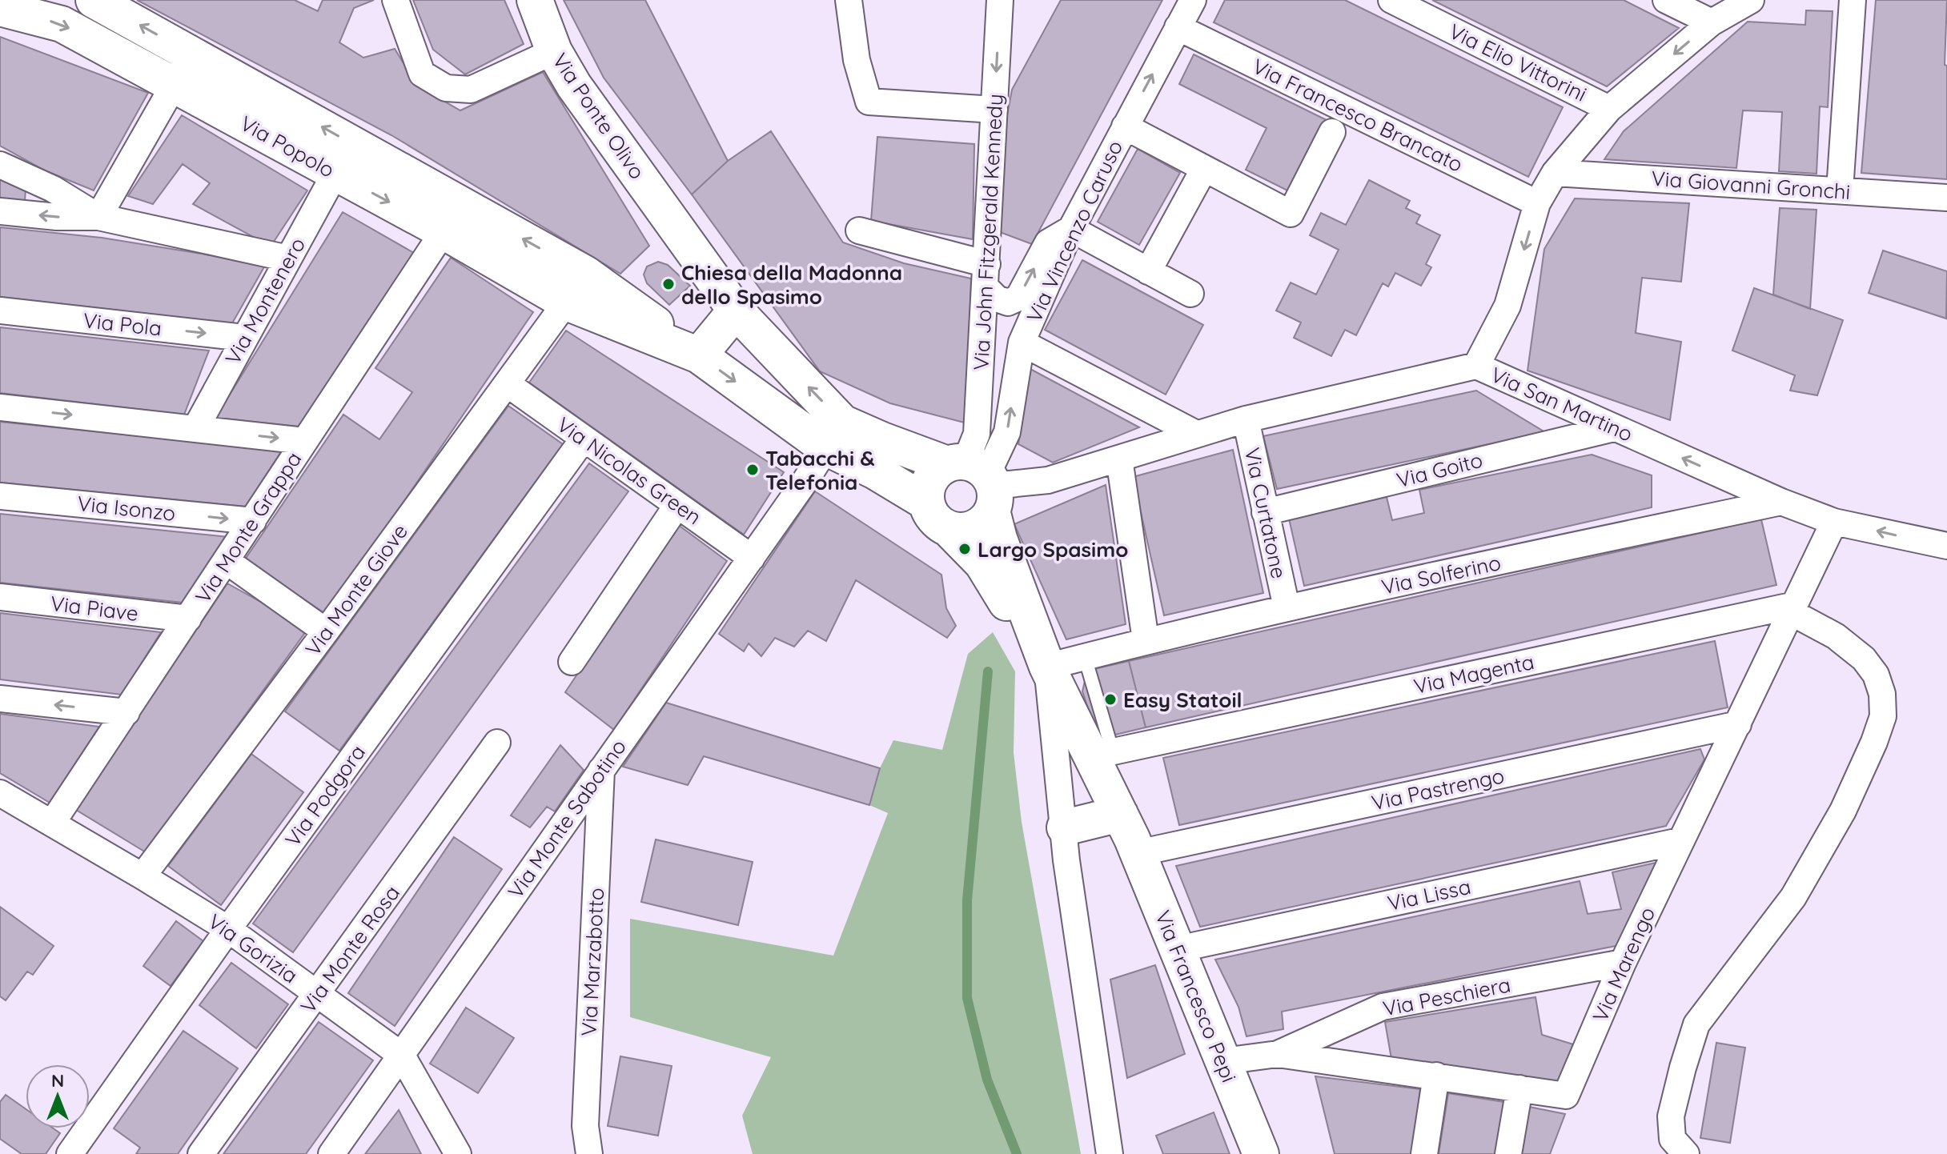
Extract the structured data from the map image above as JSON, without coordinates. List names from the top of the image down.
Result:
{
  "streets": {
    "main road": ["Via Ponte Olivo", "Via Popolo", "Via Francesco Pepi"],
    "street": [
      "Via Elio Vittorini",
      "Via Francesco Brancato",
      "Via Giovanni Gronchi",
      "Via Vincenzo Caruso",
      "Via John Fitzgerald Kennedy",
      "Via Montenero",
      "Via Pola",
      "Via San Martino",
      "Via Goito",
      "Via Nicolas Green",
      "Via Isonzo",
      "Via Curtatone",
      "Via Monte Grappa",
      "Via Solferino",
      "Via Monte Giove",
      "Via Piave",
      "Via Magenta",
      "Via Pastrengo",
      "Via Podgora",
      "Via Monte Sabotino",
      "Via Lissa",
      "Via Gorizia",
      "Via Monte Rosa",
      "Via Marzabotto",
      "Via Marengo",
      "Via Peschiera"
    ]
  },
  "crossings": [
    ["Via Francesco Brancato", "Via Vincenzo Caruso"],
    ["Via Ponte Olivo", "Via Monte Sabotino"],
    ["Via Popolo", "Via Montenero"],
    ["Via Popolo", "Via Monte Grappa"],
    ["Via Popolo", "Via Monte Giove"],
    ["Via Vincenzo Caruso", "Via John Fitzgerald Kennedy"],
    ["Via Vincenzo Caruso", "Via San Martino"],
    ["Via John Fitzgerald Kennedy", "Via San Martino"],
    ["Via Montenero", "Via Pola"],
    ["Via San Martino", "Via Goito"],
    ["Via San Martino", "Via Curtatone"],
    ["Via San Martino", "Via Solferino"],
    ["Via San Martino", "Via Marengo"],
    ["Via Goito", "Via Curtatone"],
    ["Via Nicolas Green", "Via Monte Giove"],
    ["Via Nicolas Green", "Via Podgora"],
    ["Via Nicolas Green", "Via Monte Sabotino"],
    ["Via Isonzo", "Via Monte Grappa"],
    ["Via Curtatone", "Via Solferino"],
    ["Via Monte Grappa", "Via Piave"],
    ["Via Monte Grappa", "Via Gorizia"],
    ["Via Solferino", "Via Francesco Pepi"],
    ["Via Monte Giove", "Via Gorizia"],
    ["Via Magenta", "Via Marengo"],
    ["Via Magenta", "Via Francesco Pepi"],
    ["Via Pastrengo", "Via Marengo"],
    ["Via Pastrengo", "Via Francesco Pepi"],
    ["Via Podgora", "Via Gorizia"],
    ["Via Monte Sabotino", "Via Gorizia"],
    ["Via Monte Sabotino", "Via Marzabotto"],
    ["Via Lissa", "Via Marengo"],
    ["Via Lissa", "Via Francesco Pepi"],
    ["Via Gorizia", "Via Monte Rosa"],
    ["Via Marengo", "Via Francesco Pepi"],
    ["Via Marengo", "Via Peschiera"]
  ],
  "one_way": ["Via Vincenzo Caruso"],
  "places": [
    "Chiesa della Madonna dello Spasimo",
    "Tabacchi & Telefonia",
    "Largo Spasimo",
    "Easy Statoil"
  ],
  "north": "top"
}
